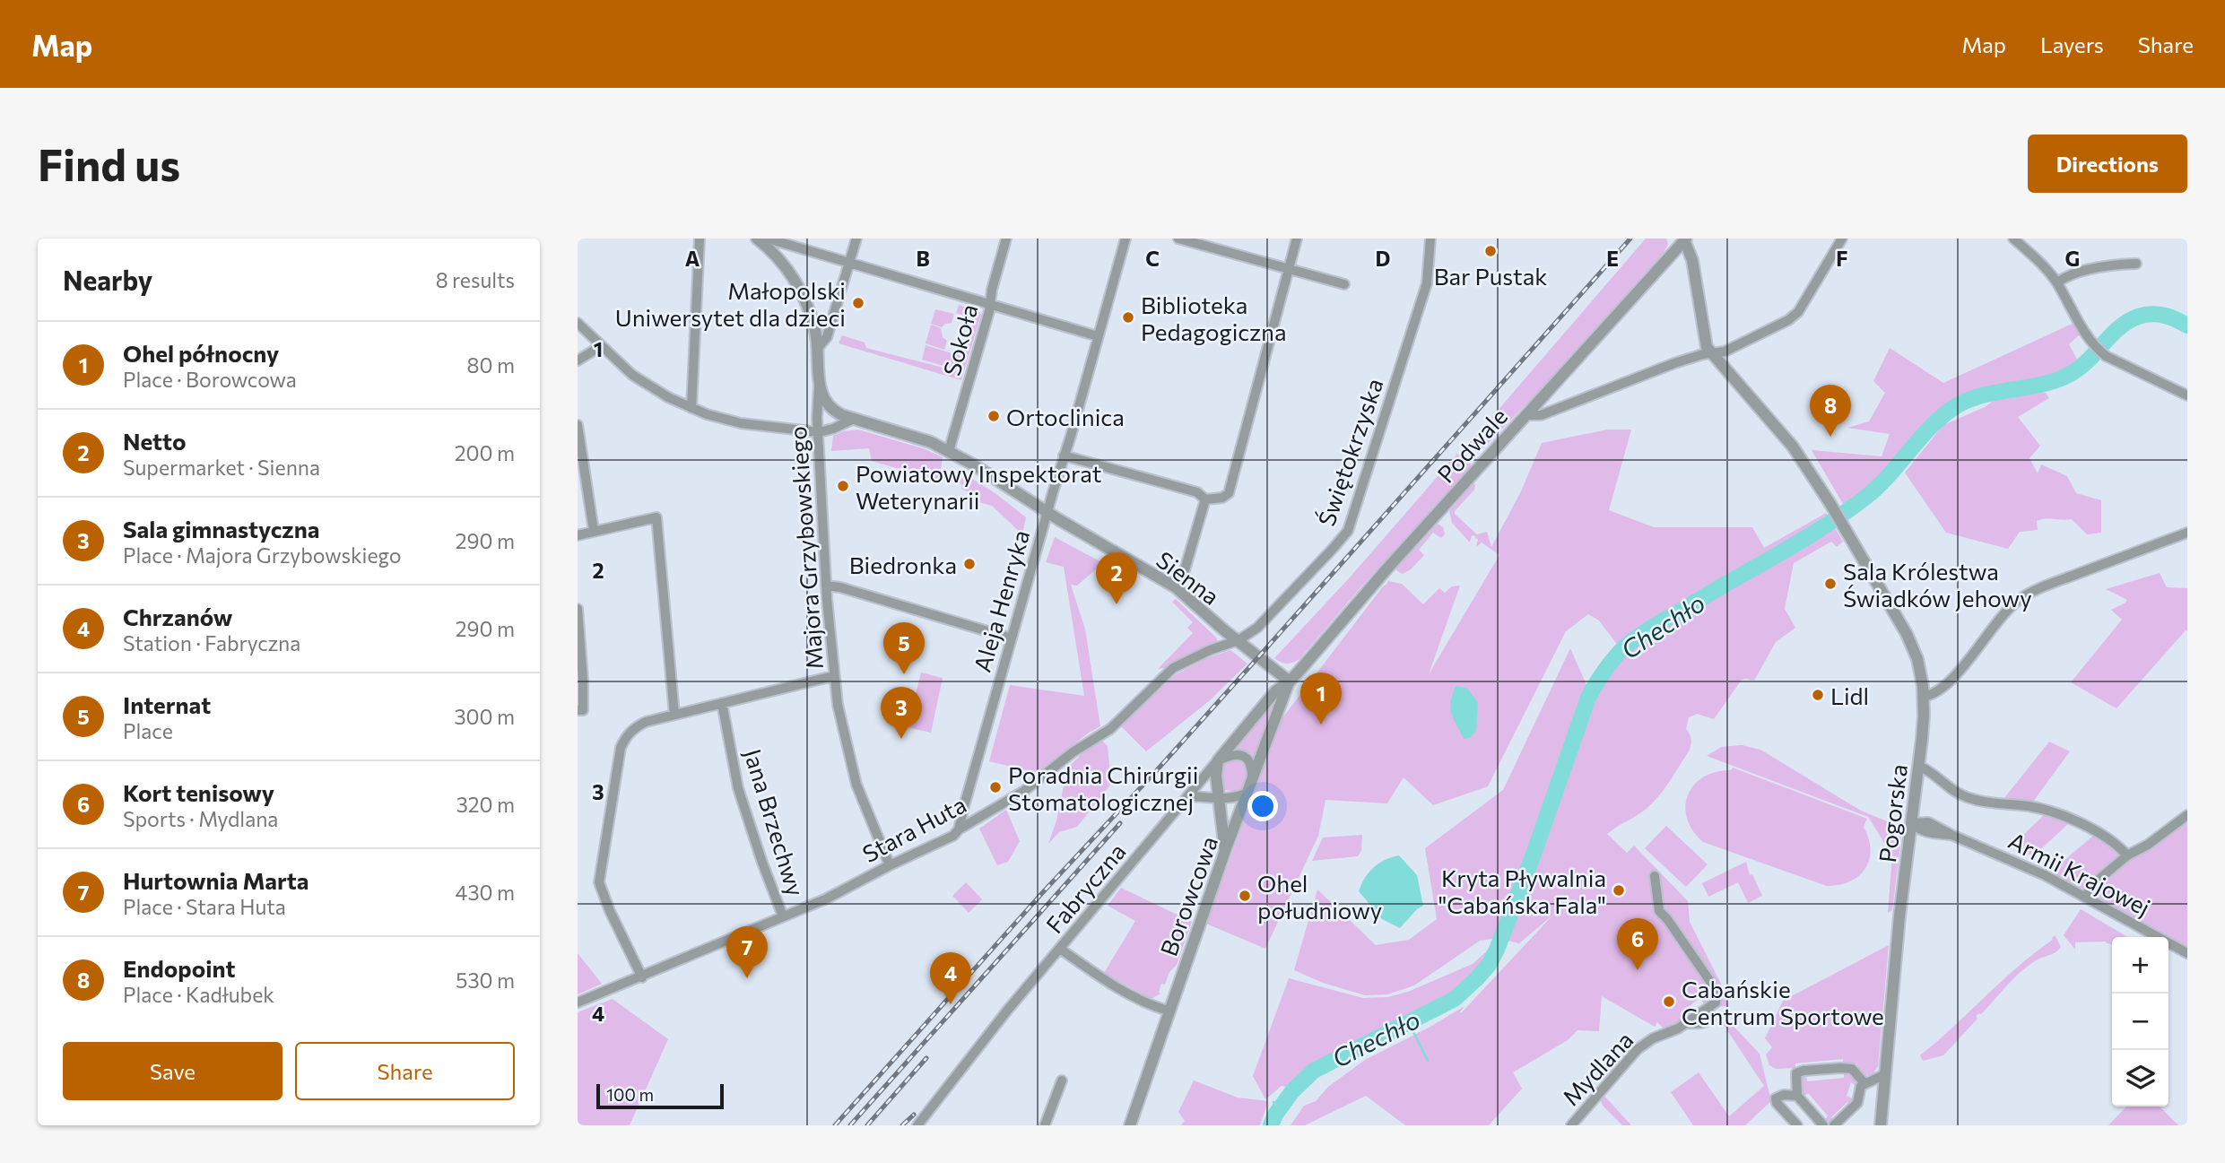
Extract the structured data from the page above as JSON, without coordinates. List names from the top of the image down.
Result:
{
  "streets": {
    "street": [
      "Sokoła",
      "Podwale",
      "Świętokrzyska",
      "Majora Grzybowskiego",
      "Sienna",
      "Aleja Henryka",
      "Pogorska",
      "Jana Brzechwy",
      "Stara Huta",
      "Armii Krajowej",
      "Fabryczna",
      "Borowcowa",
      "Mydlana"
    ]
  },
  "crossings": [
    ["Sokoła", "Sienna"],
    ["Podwale", "Sienna"],
    ["Podwale", "Fabryczna"],
    ["Podwale", "Borowcowa"],
    ["Świętokrzyska", "Sienna"],
    ["Świętokrzyska", "Stara Huta"],
    ["Majora Grzybowskiego", "Sienna"],
    ["Majora Grzybowskiego", "Stara Huta"],
    ["Sienna", "Aleja Henryka"],
    ["Sienna", "Stara Huta"],
    ["Sienna", "Fabryczna"],
    ["Sienna", "Borowcowa"],
    ["Aleja Henryka", "Stara Huta"],
    ["Pogorska", "Armii Krajowej"],
    ["Jana Brzechwy", "Stara Huta"],
    ["Fabryczna", "Borowcowa"]
  ],
  "water": ["Chechło"],
  "places": [
    "Bar Pustak",
    "Małopolski Uniwersytet dla dzieci",
    "Biblioteka Pedagogiczna",
    "Ortoclinica",
    "Powiatowy Inspektorat Weterynarii",
    "Biedronka",
    "Sala Królestwa Świadków Jehowy",
    "Lidl",
    "Poradnia Chirurgii Stomatologicznej",
    "Kryta Pływalnia \"Cabańska Fala\"",
    "Ohel południowy",
    "Cabańskie Centrum Sportowe"
  ],
  "scale_bar": "100 m",
  "page": {
    "header": "Map",
    "nav": ["Map", "Layers", "Share"],
    "buttons": [
      "Directions",
      ["Save", "Share"]
    ],
    "title": "Find us",
    "heading": ["Nearby", "8 results"],
    "list": [
      {
        "mark": "1",
        "name": "Ohel północny",
        "note": "Place · Borowcowa",
        "value": "80 m"
      },
      {
        "mark": "2",
        "name": "Netto",
        "note": "Supermarket · Sienna",
        "value": "200 m"
      },
      {
        "mark": "3",
        "name": "Sala gimnastyczna",
        "note": "Place · Majora Grzybowskiego",
        "value": "290 m"
      },
      {
        "mark": "4",
        "name": "Chrzanów",
        "note": "Station · Fabryczna",
        "value": "290 m"
      },
      {
        "mark": "5",
        "name": "Internat",
        "note": "Place",
        "value": "300 m"
      },
      {
        "mark": "6",
        "name": "Kort tenisowy",
        "note": "Sports · Mydlana",
        "value": "320 m"
      },
      {
        "mark": "7",
        "name": "Hurtownia Marta",
        "note": "Place · Stara Huta",
        "value": "430 m"
      },
      {
        "mark": "8",
        "name": "Endopoint",
        "note": "Place · Kadłubek",
        "value": "530 m"
      }
    ],
    "pins": [
      "8",
      "2",
      "5",
      "1",
      "3",
      "6",
      "7",
      "4"
    ],
    "map_buttons": ["+", "−"],
    "scale": "100 m"
  },
  "grid": {
    "columns": [
      "A",
      "B",
      "C",
      "D",
      "E",
      "F",
      "G"
    ],
    "rows": [
      "1",
      "2",
      "3",
      "4"
    ]
  }
}
